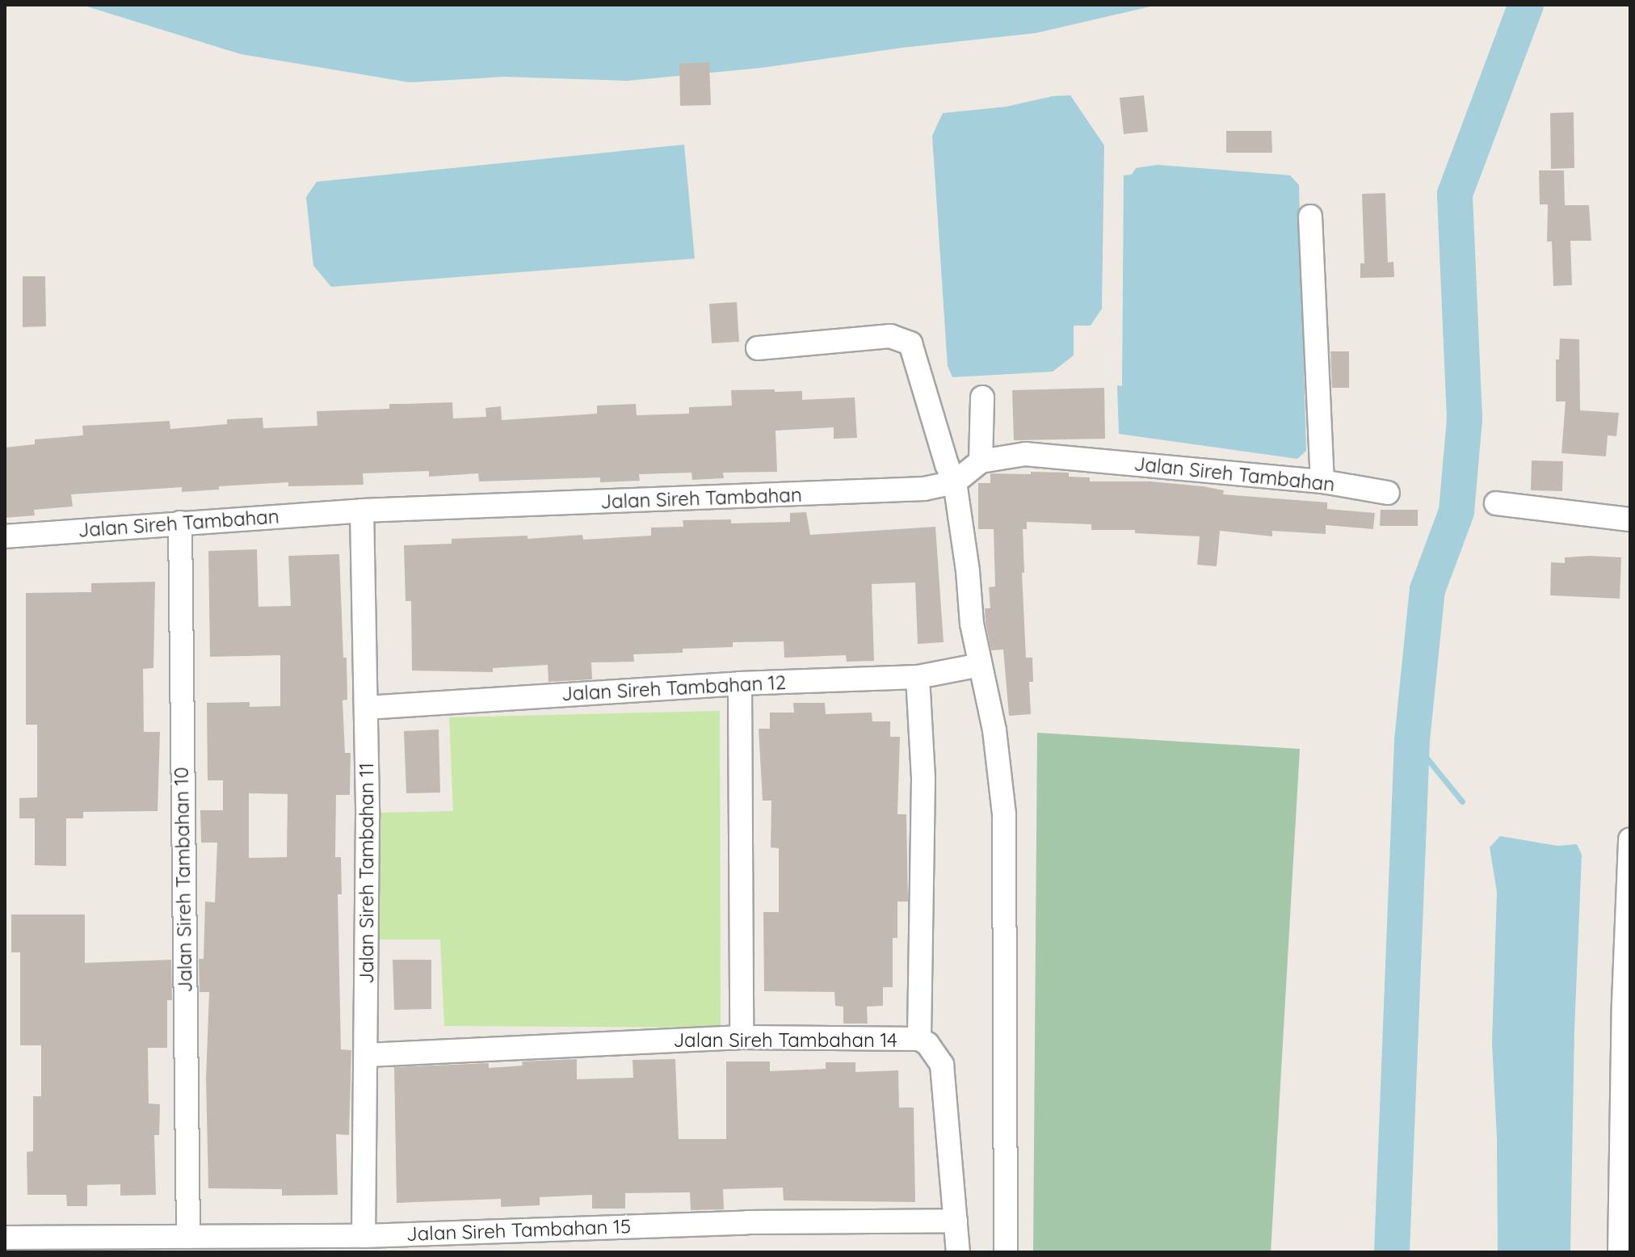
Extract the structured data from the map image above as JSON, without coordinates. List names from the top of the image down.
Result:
{
  "streets": {
    "street": [
      "Jalan Sireh Tambahan",
      "Jalan Sireh Tambahan 12",
      "Jalan Sireh Tambahan 11",
      "Jalan Sireh Tambahan 10",
      "Jalan Sireh Tambahan 14",
      "Jalan Sireh Tambahan 15"
    ]
  },
  "crossings": [
    ["Jalan Sireh Tambahan", "Jalan Sireh Tambahan 11"],
    ["Jalan Sireh Tambahan", "Jalan Sireh Tambahan 10"],
    ["Jalan Sireh Tambahan 12", "Jalan Sireh Tambahan 11"],
    ["Jalan Sireh Tambahan 12", "Jalan Sireh Tambahan 14"],
    ["Jalan Sireh Tambahan 11", "Jalan Sireh Tambahan 14"],
    ["Jalan Sireh Tambahan 11", "Jalan Sireh Tambahan 15"],
    ["Jalan Sireh Tambahan 10", "Jalan Sireh Tambahan 15"]
  ]
}
